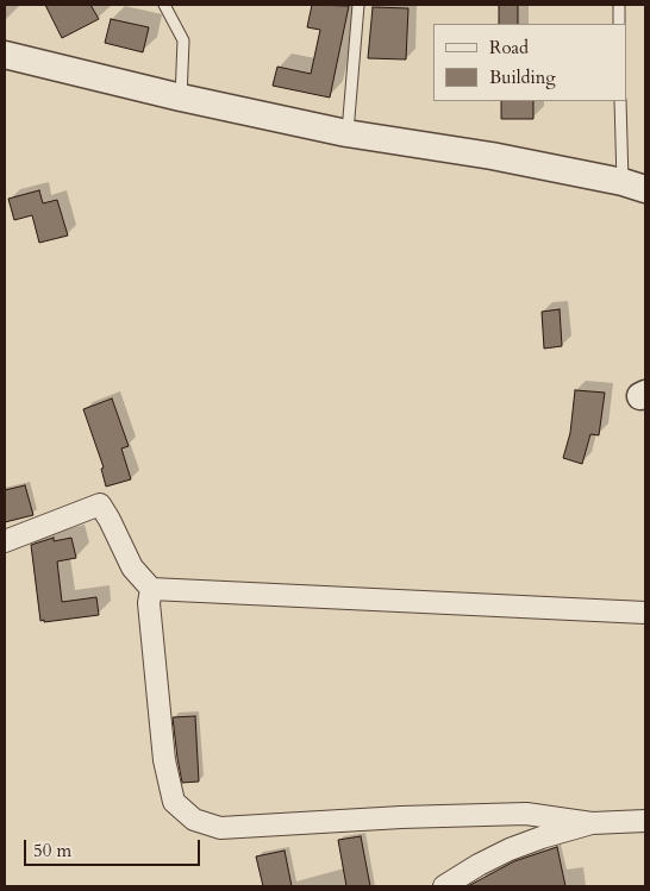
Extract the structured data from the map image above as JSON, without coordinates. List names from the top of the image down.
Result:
{
  "legend": ["Road", "Building"],
  "scale_bar": "50 m"
}
